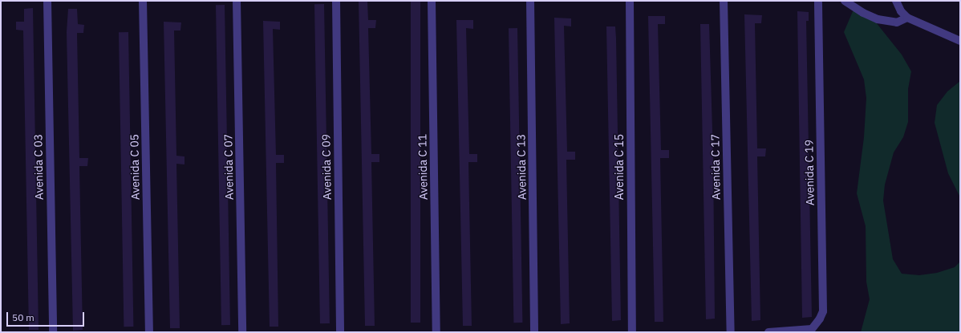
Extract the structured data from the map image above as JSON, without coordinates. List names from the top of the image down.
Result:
{
  "streets": {
    "street": [
      "Avenida C 03",
      "Avenida C 05",
      "Avenida C 07",
      "Avenida C 09",
      "Avenida C 11",
      "Avenida C 13",
      "Avenida C 15",
      "Avenida C 17",
      "Avenida C 19"
    ]
  },
  "scale_bar": "50 m"
}
